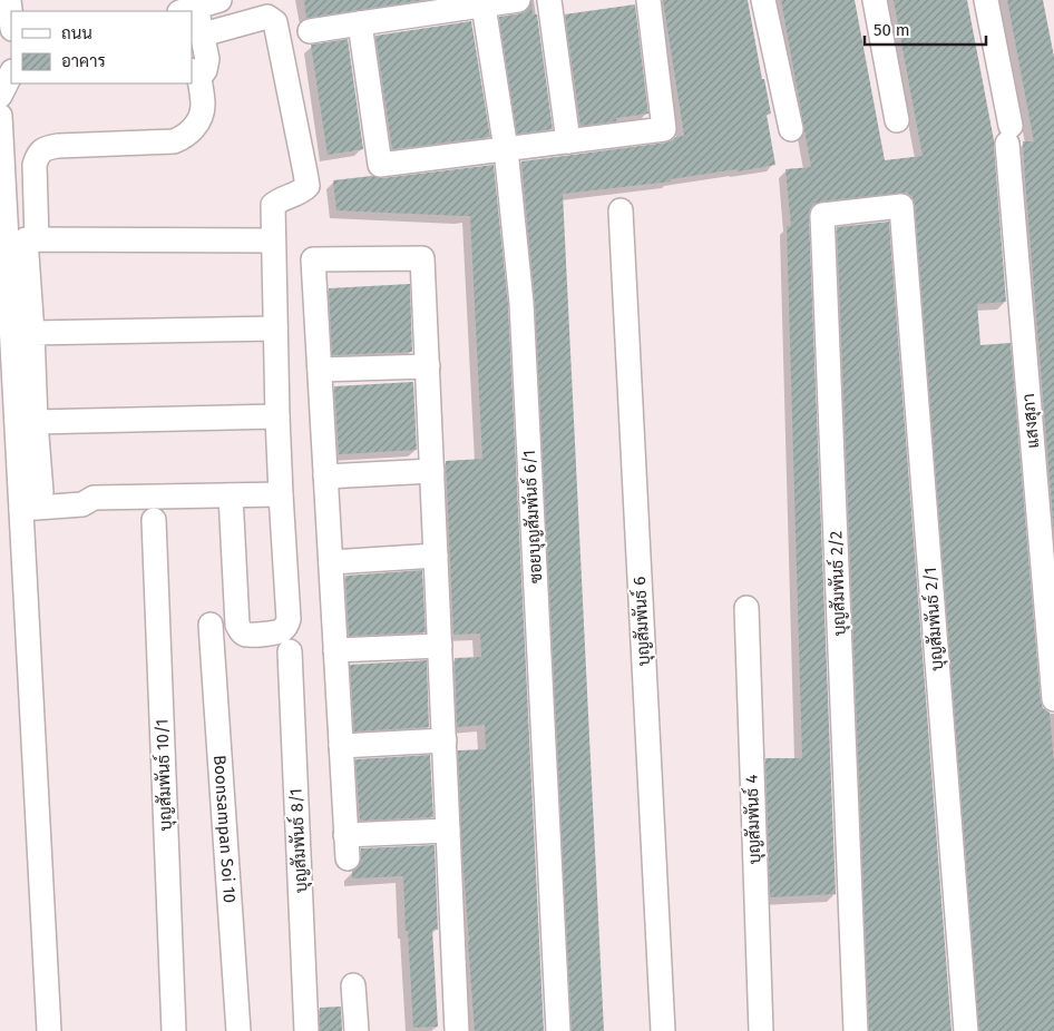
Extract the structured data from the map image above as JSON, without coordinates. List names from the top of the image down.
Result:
{
  "streets": {
    "street": [
      "แสงสุภา",
      "ซอยบุญสัมพันธ์ 6/1",
      "บุญสัมพันธ์ 2/2",
      "บุญสัมพันธ์ 2/1",
      "บุญสัมพันธ์ 6",
      "บุญสัมพันธ์ 10/1",
      "บุญสัมพันธ์ 4",
      "Boonsampan Soi 10",
      "บุญสัมพันธ์ 8/1"
    ]
  },
  "crossings": [
    ["บุญสัมพันธ์ 2/2", "บุญสัมพันธ์ 2/1"]
  ],
  "legend": ["ถนน", "อาคาร"],
  "scale_bar": "50 m"
}
